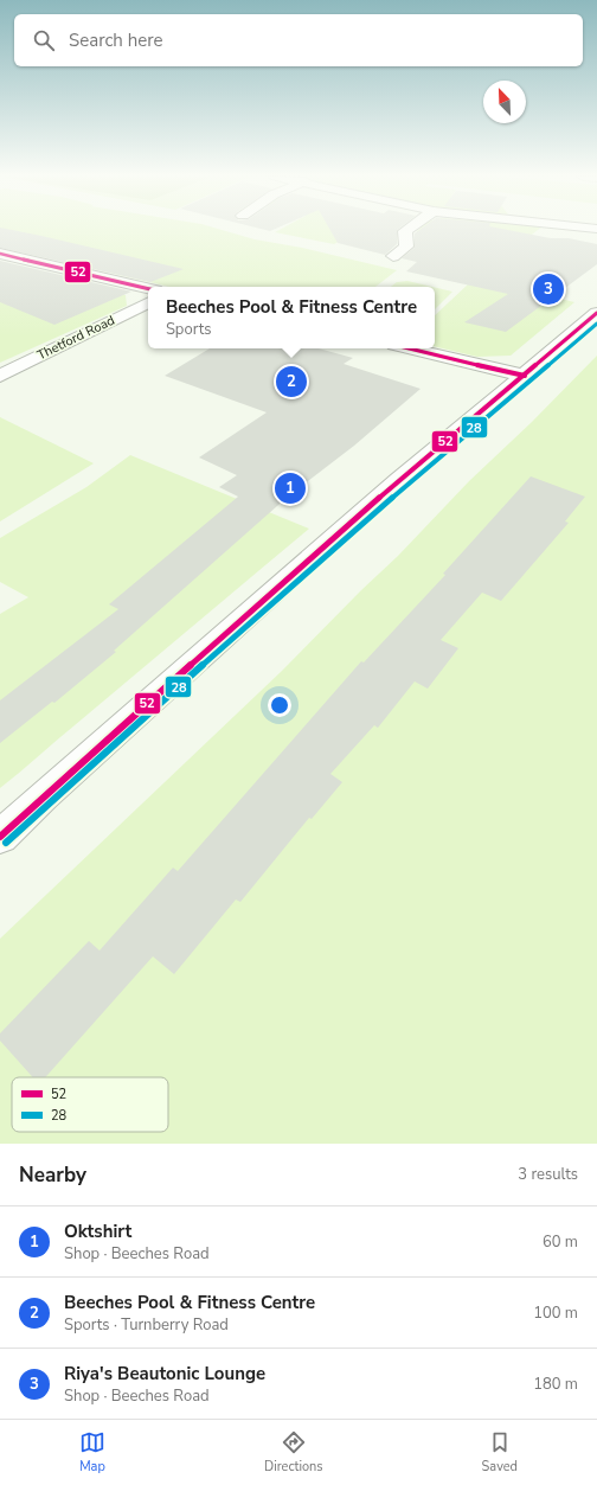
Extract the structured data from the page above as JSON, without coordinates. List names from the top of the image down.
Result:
{
  "streets": {
    "main road": ["Thetford Road"]
  },
  "lines": ["transit line 52", "transit line 28"],
  "legend": ["52", "28"],
  "north": "top left",
  "page": {
    "search": "Search here",
    "pins": ["3", "2", "1"],
    "popup": ["Beeches Pool & Fitness Centre", "Sports"],
    "heading": ["Nearby", "3 results"],
    "list": [
      {
        "mark": "1",
        "name": "Oktshirt",
        "note": "Shop · Beeches Road",
        "value": "60 m"
      },
      {
        "mark": "2",
        "name": "Beeches Pool & Fitness Centre",
        "note": "Sports · Turnberry Road",
        "value": "100 m"
      },
      {
        "mark": "3",
        "name": "Riya's Beautonic Lounge",
        "note": "Shop · Beeches Road",
        "value": "180 m"
      }
    ],
    "nav": ["Map", "Directions", "Saved"]
  }
}
